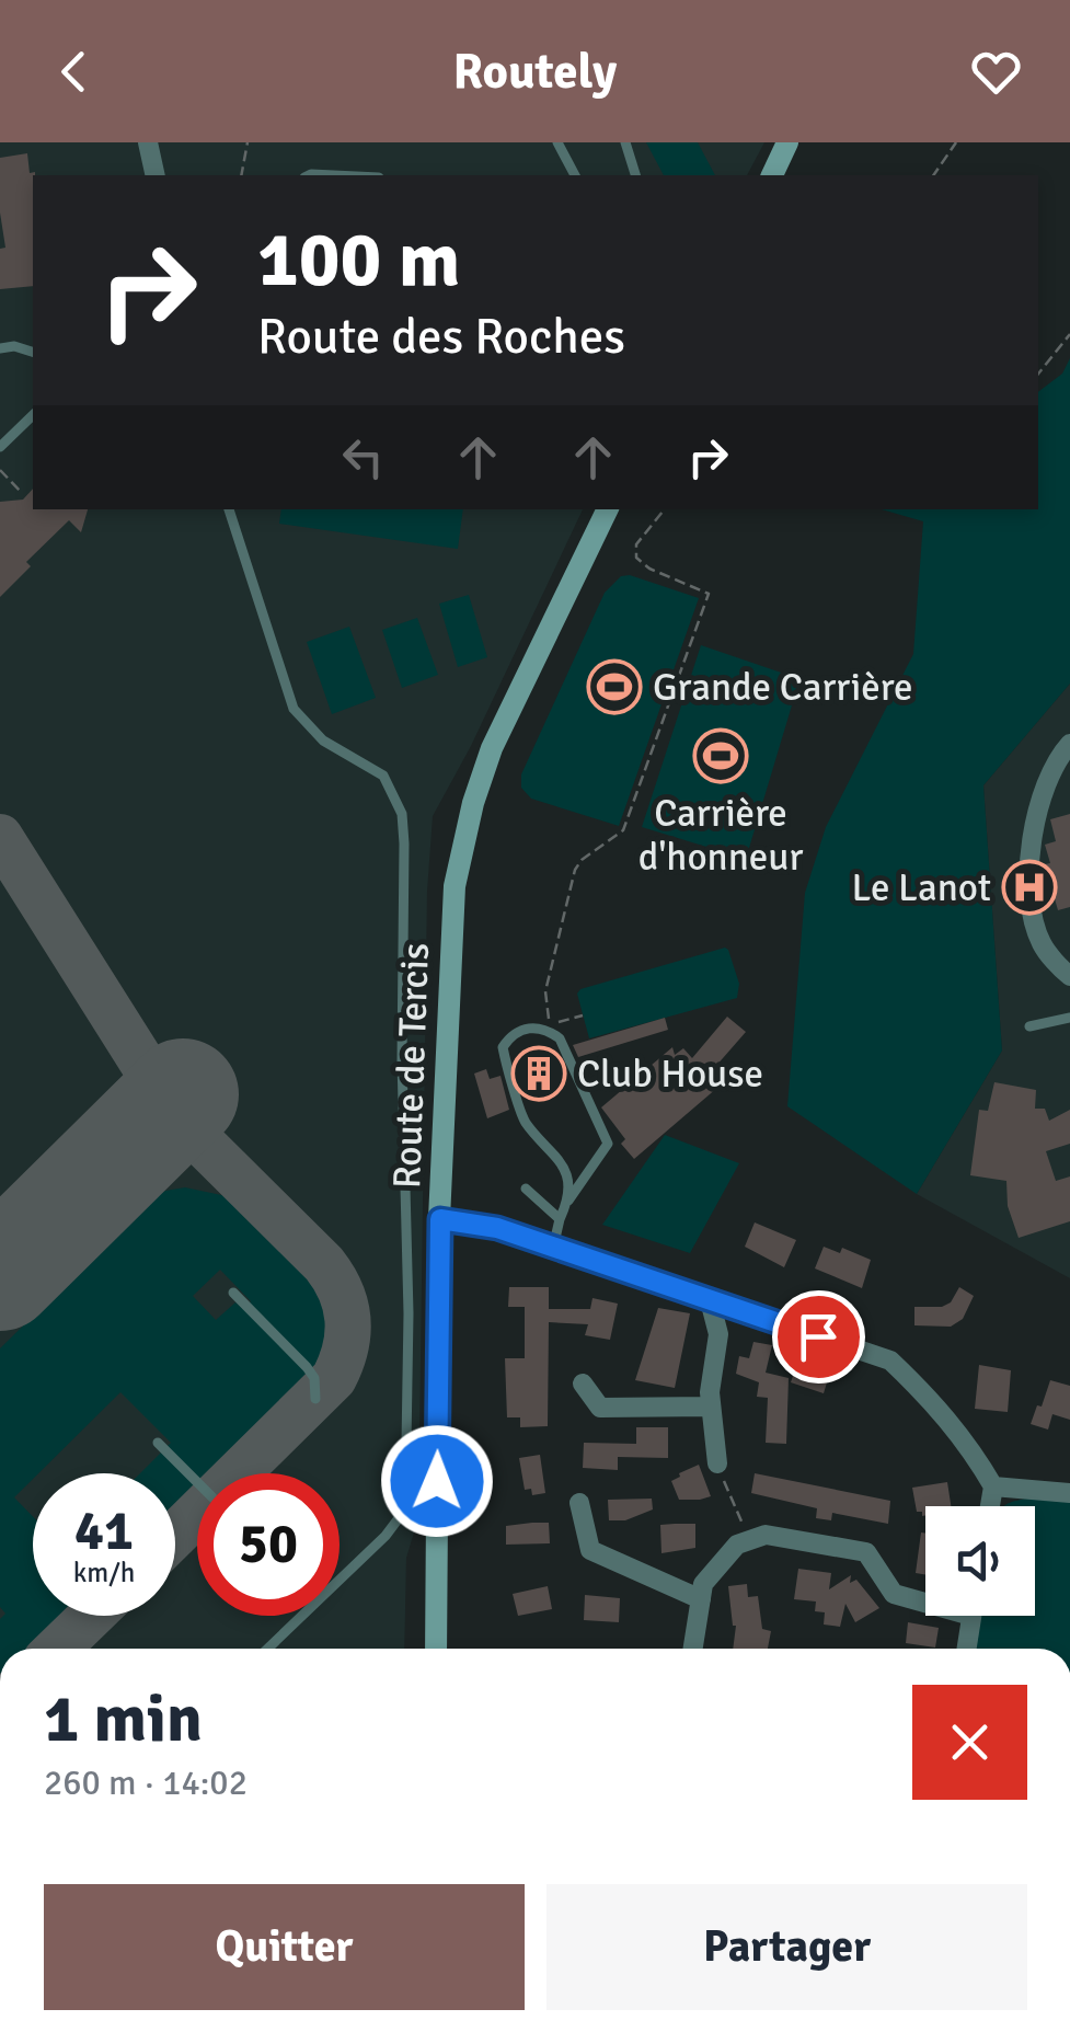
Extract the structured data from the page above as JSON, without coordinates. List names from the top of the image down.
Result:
{
  "streets": {
    "main road": ["Route de Tercis"]
  },
  "places": {
    "sports": ["Grande Carrière", "Carrière d'honneur"],
    "hospital": ["Le Lanot"],
    "building": ["Club House"]
  },
  "page": {
    "header": "Routely",
    "turn": ["100 m", "Route des Roches"],
    "speed": "41 km/h",
    "limit": "50",
    "heading": ["1 min", "260 m · 14:02"],
    "buttons": ["Quitter", "Partager"]
  }
}
